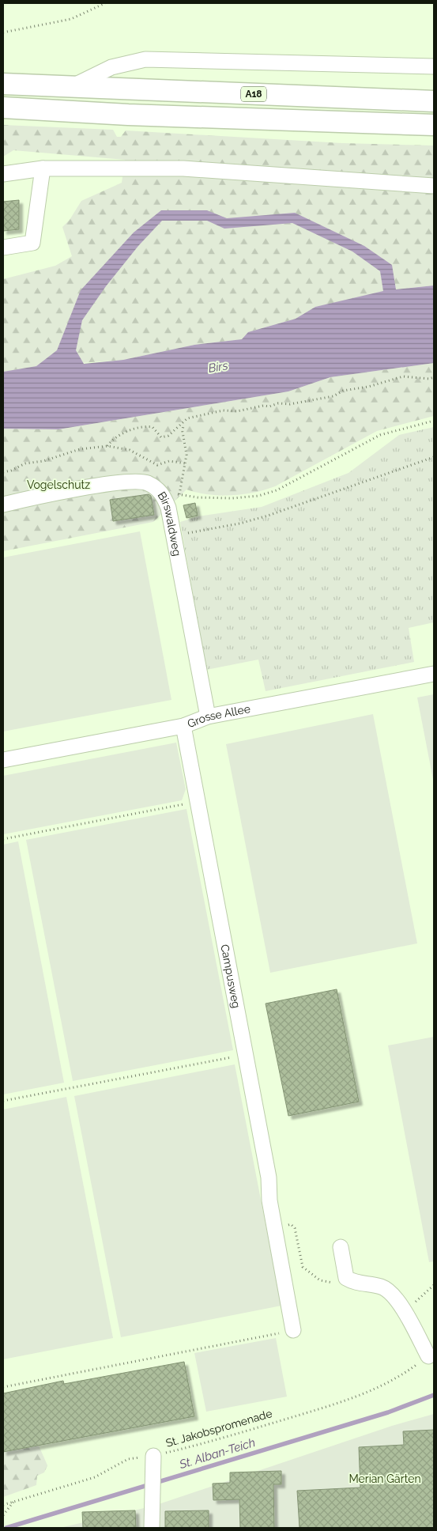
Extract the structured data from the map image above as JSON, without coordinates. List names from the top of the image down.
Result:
{
  "streets": {
    "highway": ["A18"],
    "lane": ["Birswaldweg", "Grosse Allee", "Campusweg"],
    "path": ["St. Jakobspromenade"]
  },
  "crossings": [
    ["Birswaldweg", "Grosse Allee"],
    ["Grosse Allee", "Campusweg"]
  ],
  "water": ["Birs", "St. Alban-Teich"],
  "parks": ["Vogelschutz", "Merian Gärten"]
}
